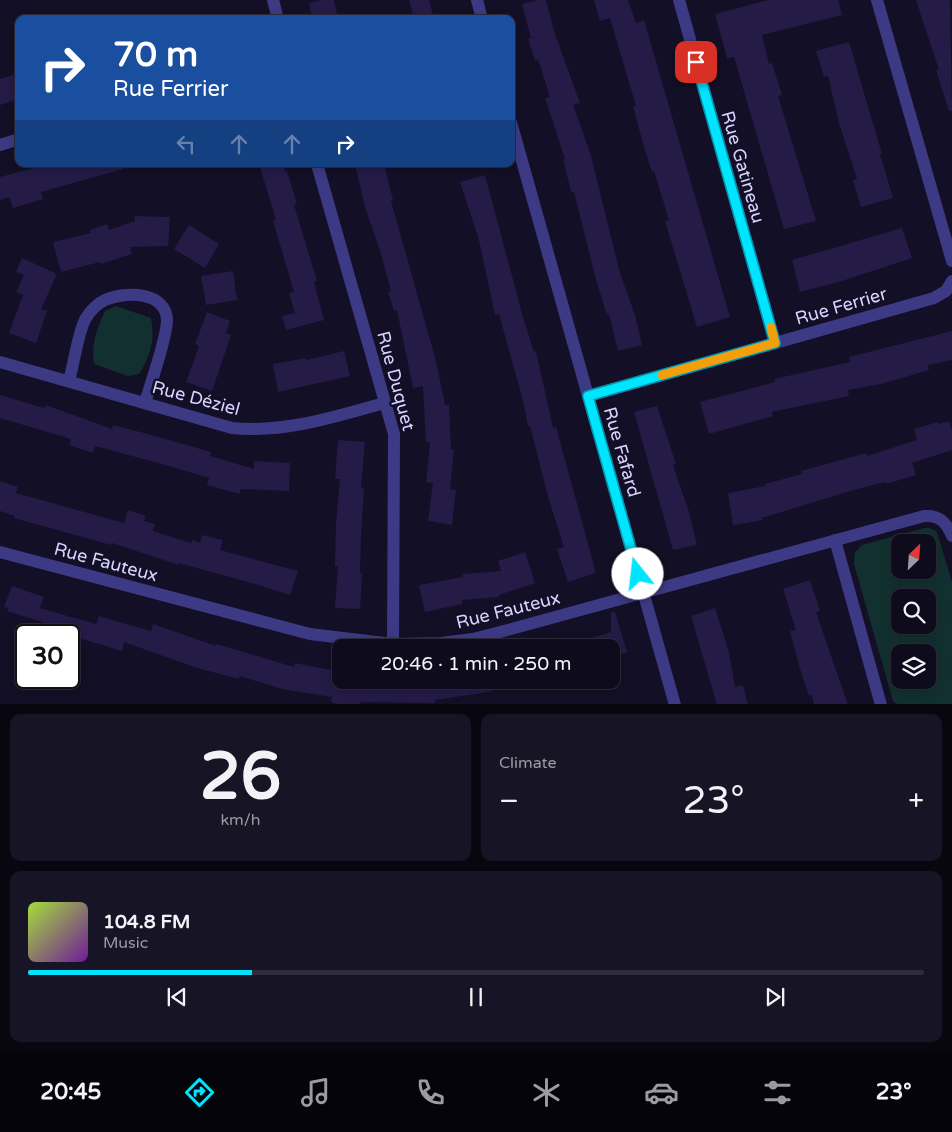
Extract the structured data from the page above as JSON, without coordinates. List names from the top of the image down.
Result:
{
  "streets": {
    "street": [
      "Rue Gatineau",
      "Rue Ferrier",
      "Rue Duquet",
      "Rue Déziel",
      "Rue Fafard",
      "Rue Fauteux"
    ]
  },
  "crossings": [
    ["Rue Gatineau", "Rue Ferrier"],
    ["Rue Ferrier", "Rue Fafard"],
    ["Rue Duquet", "Rue Déziel"],
    ["Rue Fafard", "Rue Fauteux"]
  ],
  "north": "top right",
  "page": {
    "turn": ["70 m", "Rue Ferrier"],
    "limit": "30",
    "trip": "20:46 · 1 min · 250 m",
    "tile": [
      ["26", "km/h"],
      "Climate"
    ],
    "heat": ["−", "23°", "+"],
    "song": ["104.8 FM", "Music"],
    "tabs": ["20:45", "23°"]
  }
}
